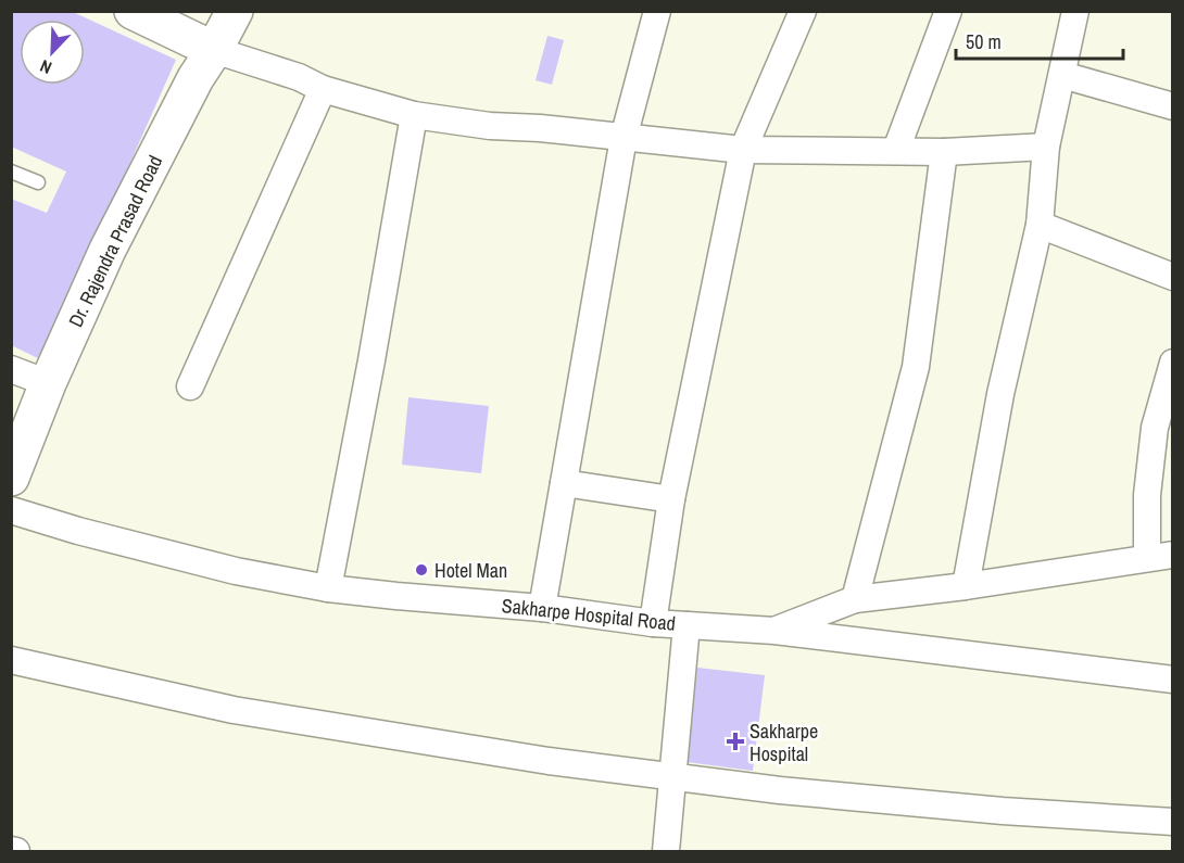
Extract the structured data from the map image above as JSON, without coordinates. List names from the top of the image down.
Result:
{
  "streets": {
    "main road": ["Dr. Rajendra Prasad Road"],
    "street": ["Sakharpe Hospital Road"]
  },
  "places": {
    "other": ["Hotel Man"],
    "health": ["Sakharpe Hospital"]
  },
  "scale_bar": "50 m",
  "north": "bottom left"
}
